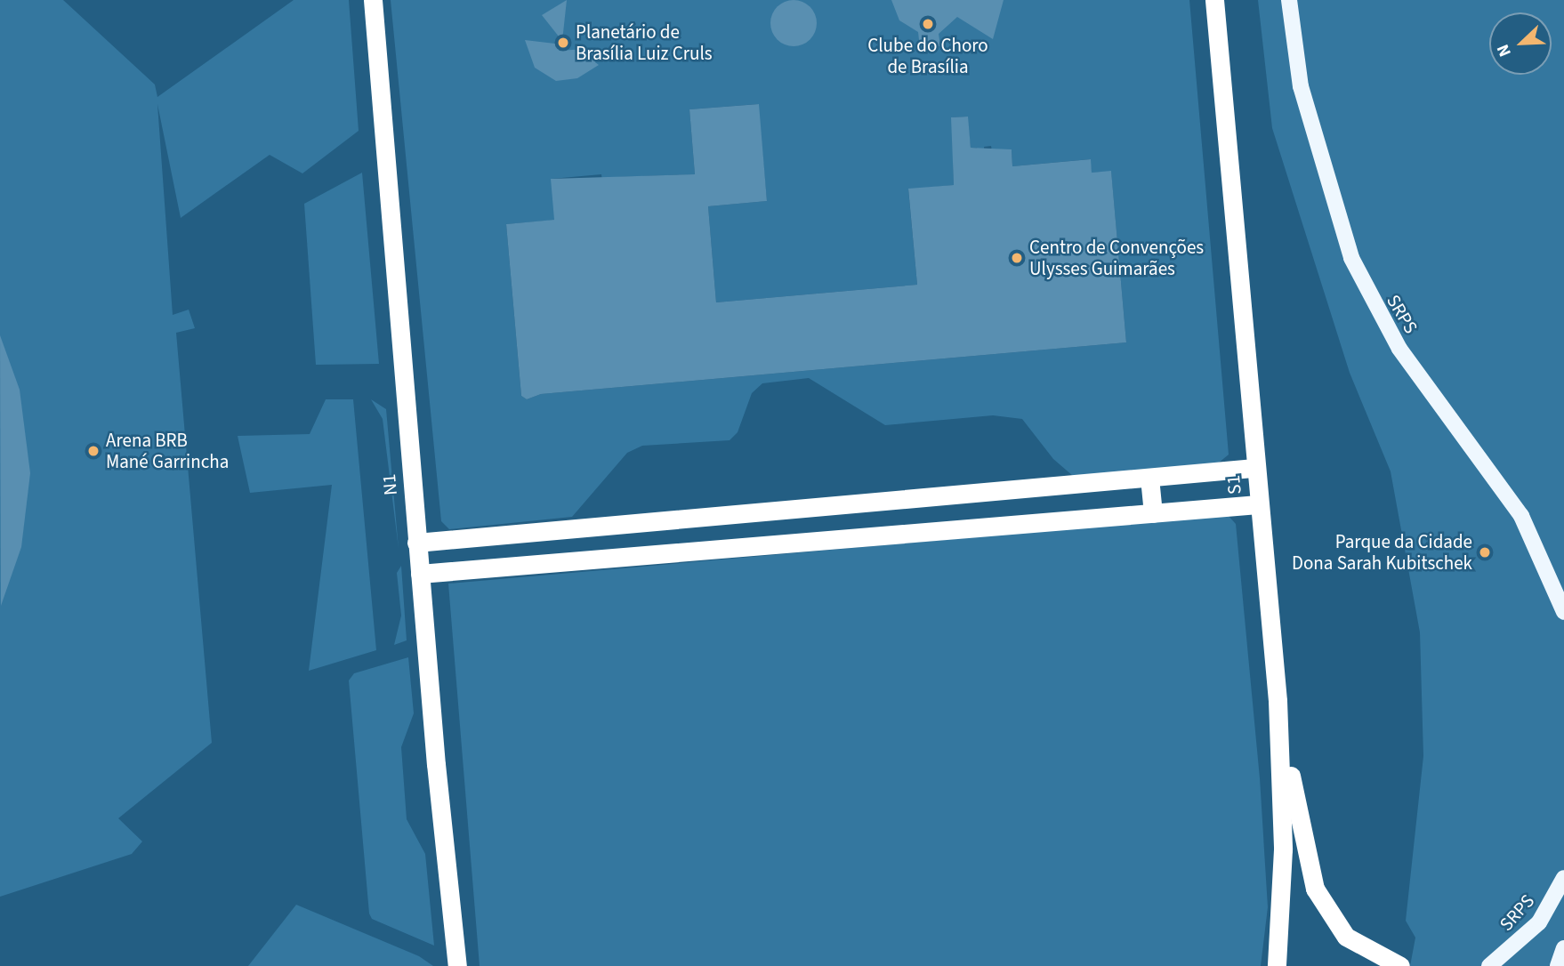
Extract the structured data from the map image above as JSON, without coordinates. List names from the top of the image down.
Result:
{
  "streets": {
    "highway": ["N1", "S1"],
    "main road": ["SRPS"]
  },
  "places": [
    "Clube do Choro de Brasília",
    "Planetário de Brasília Luiz Cruls",
    "Centro de Convenções Ulysses Guimarães",
    "Arena BRB Mané Garrincha",
    "Parque da Cidade Dona Sarah Kubitschek"
  ],
  "north": "bottom left"
}
